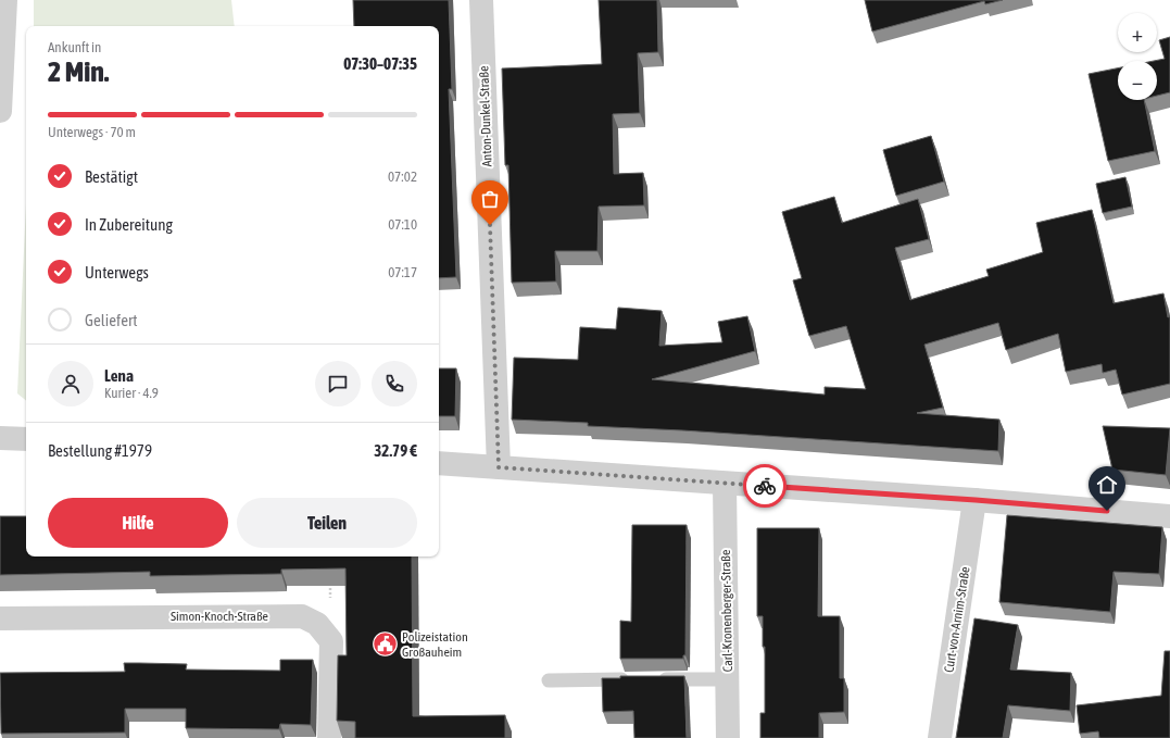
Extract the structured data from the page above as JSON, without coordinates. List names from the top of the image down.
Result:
{
  "streets": {
    "street": [
      "Anton-Dunkel-Straße",
      "Carl-Kronenberger-Straße",
      "Simon-Knoch-Straße",
      "Curt-von-Arnim-Straße"
    ]
  },
  "places": {
    "public building": ["Polizeistation Großauheim"]
  },
  "page": {
    "map_buttons": ["+", "−"],
    "heading": ["2 Min.", "Ankunft in", "07:30–07:35"],
    "panel": [
      "Lena",
      "Kurier · 4.9",
      "Bestellung #1979",
      "32.79 €"
    ],
    "bar": "Unterwegs · 70 m",
    "list": [
      ["Bestätigt", "07:02"],
      ["In Zubereitung", "07:10"],
      ["Unterwegs", "07:17"],
      "Geliefert"
    ],
    "buttons": ["Hilfe", "Teilen"]
  }
}
